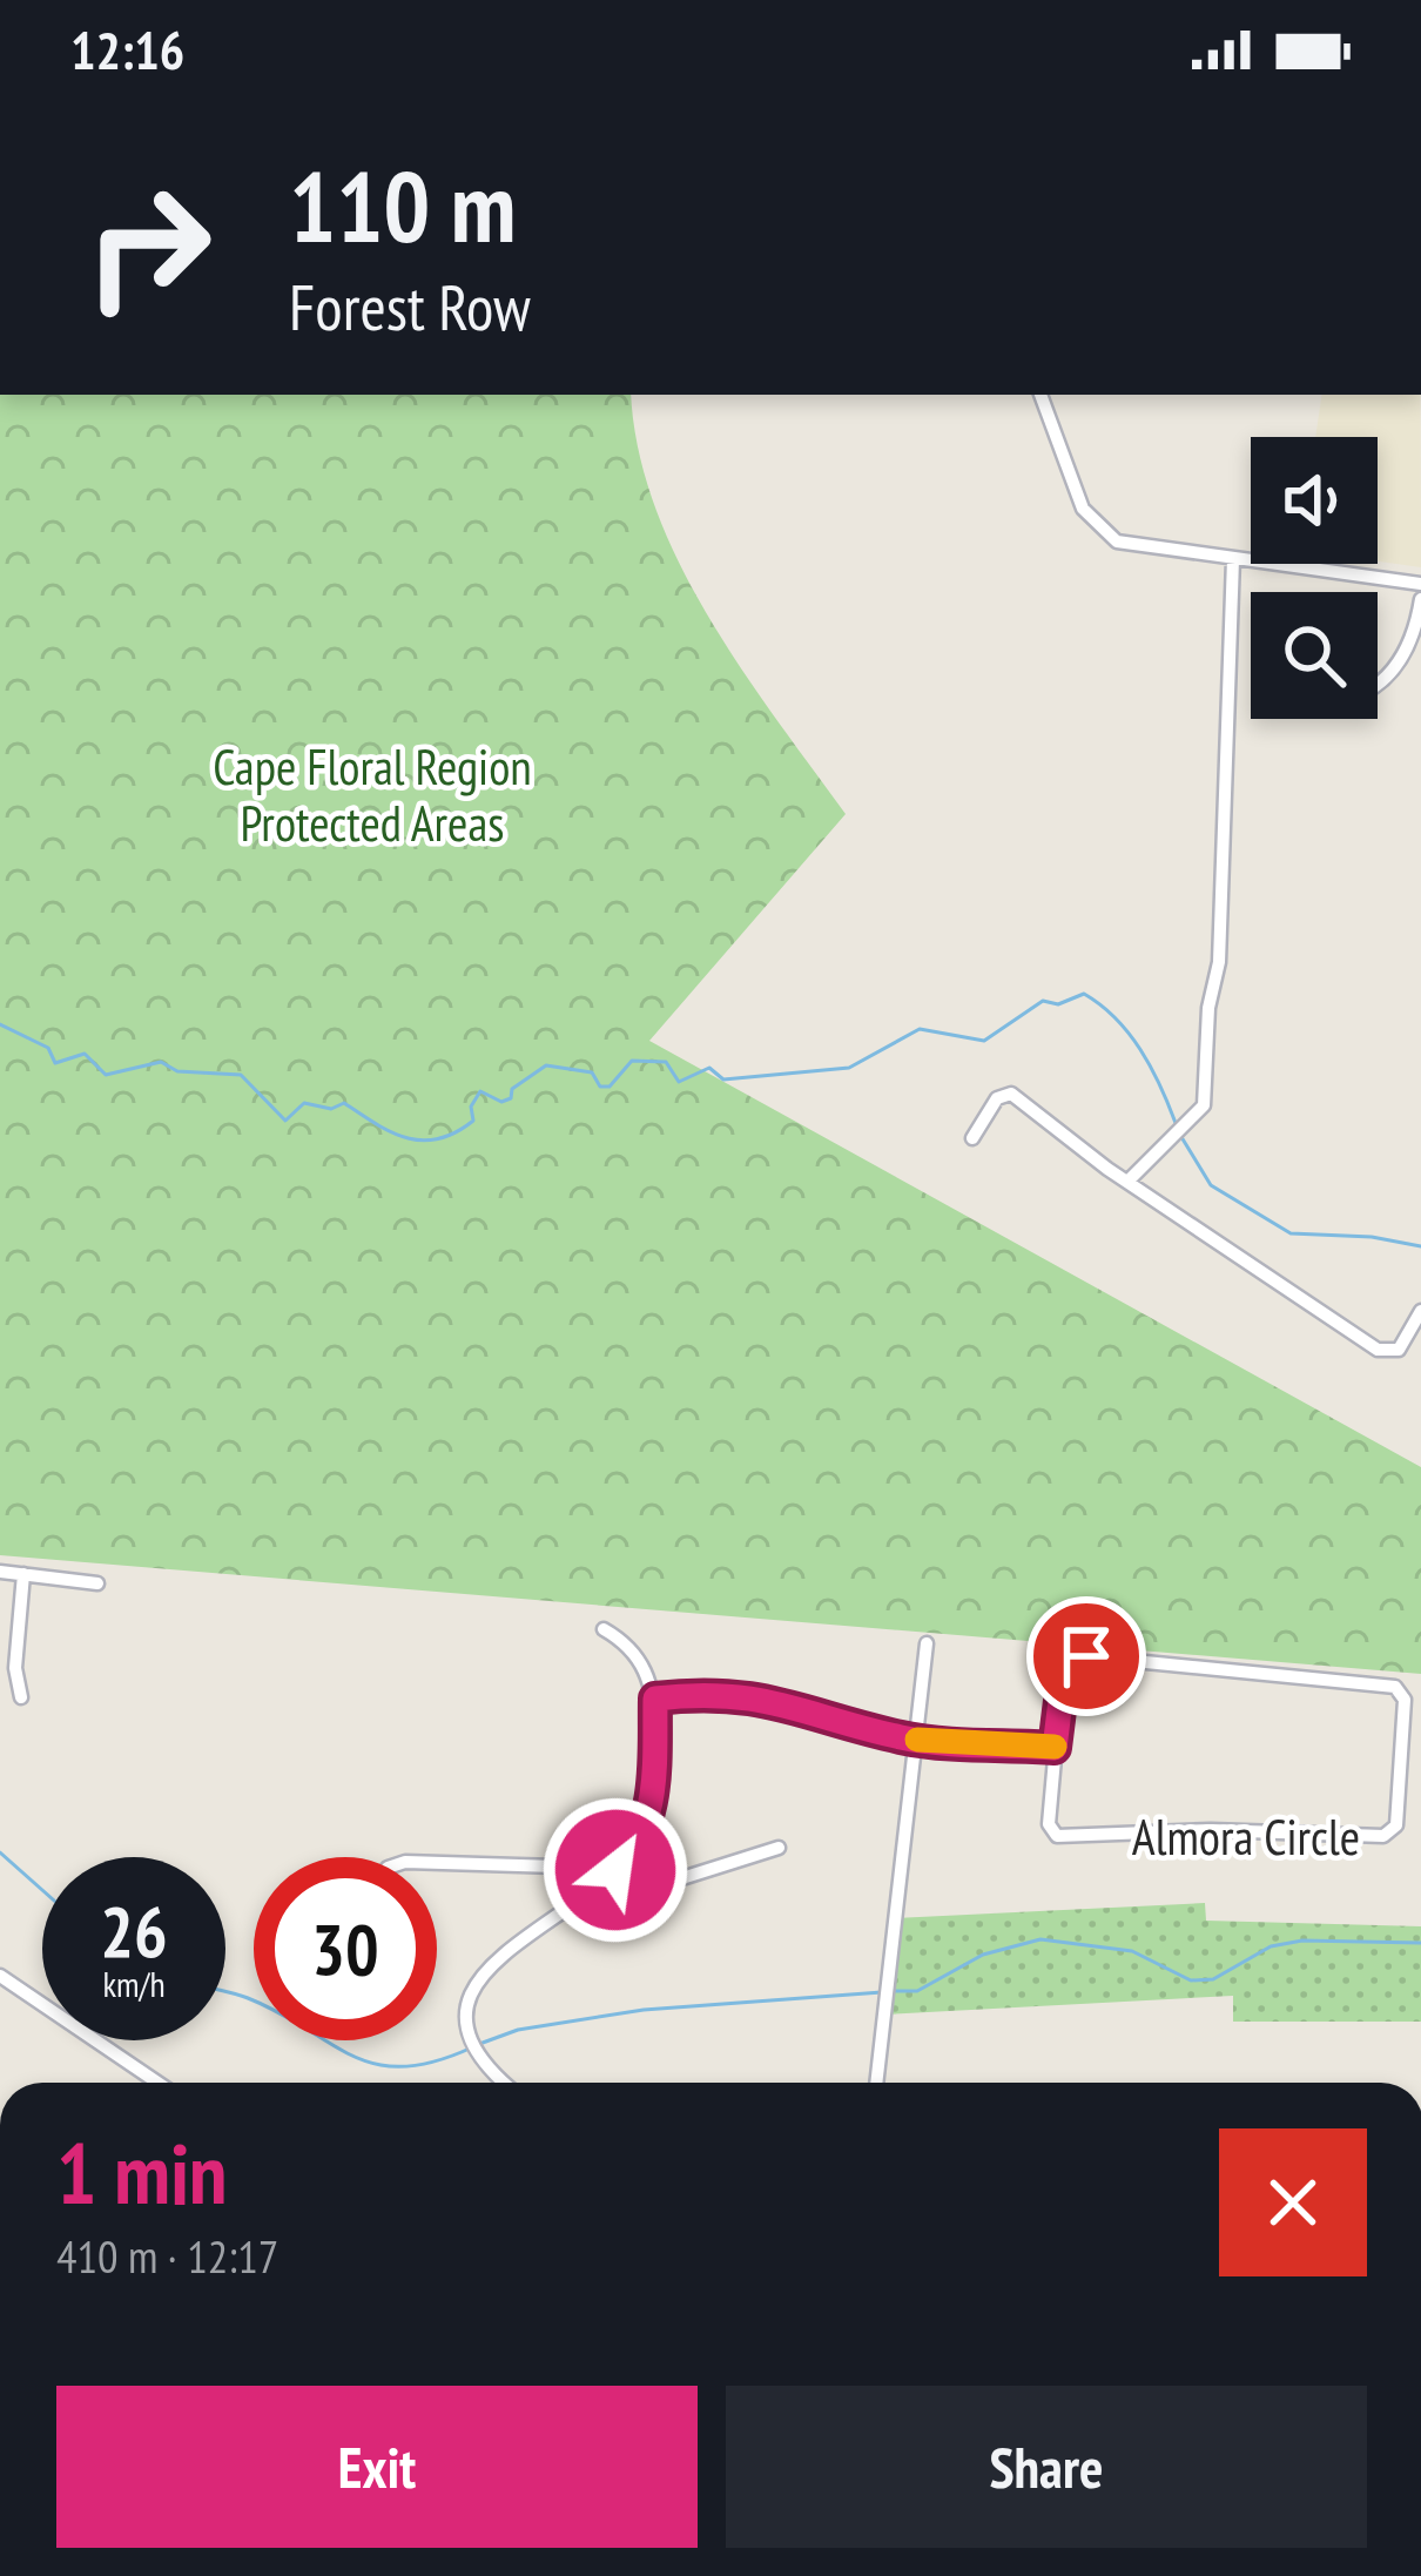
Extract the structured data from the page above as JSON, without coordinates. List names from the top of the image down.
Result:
{
  "streets": {
    "street": ["Almora Circle"]
  },
  "parks": ["Cape Floral Region Protected Areas"],
  "page": {
    "status": "12:16",
    "turn": ["110 m", "Forest Row"],
    "speed": "26 km/h",
    "limit": "30",
    "heading": ["1 min", "410 m · 12:17"],
    "buttons": ["Exit", "Share"]
  }
}
